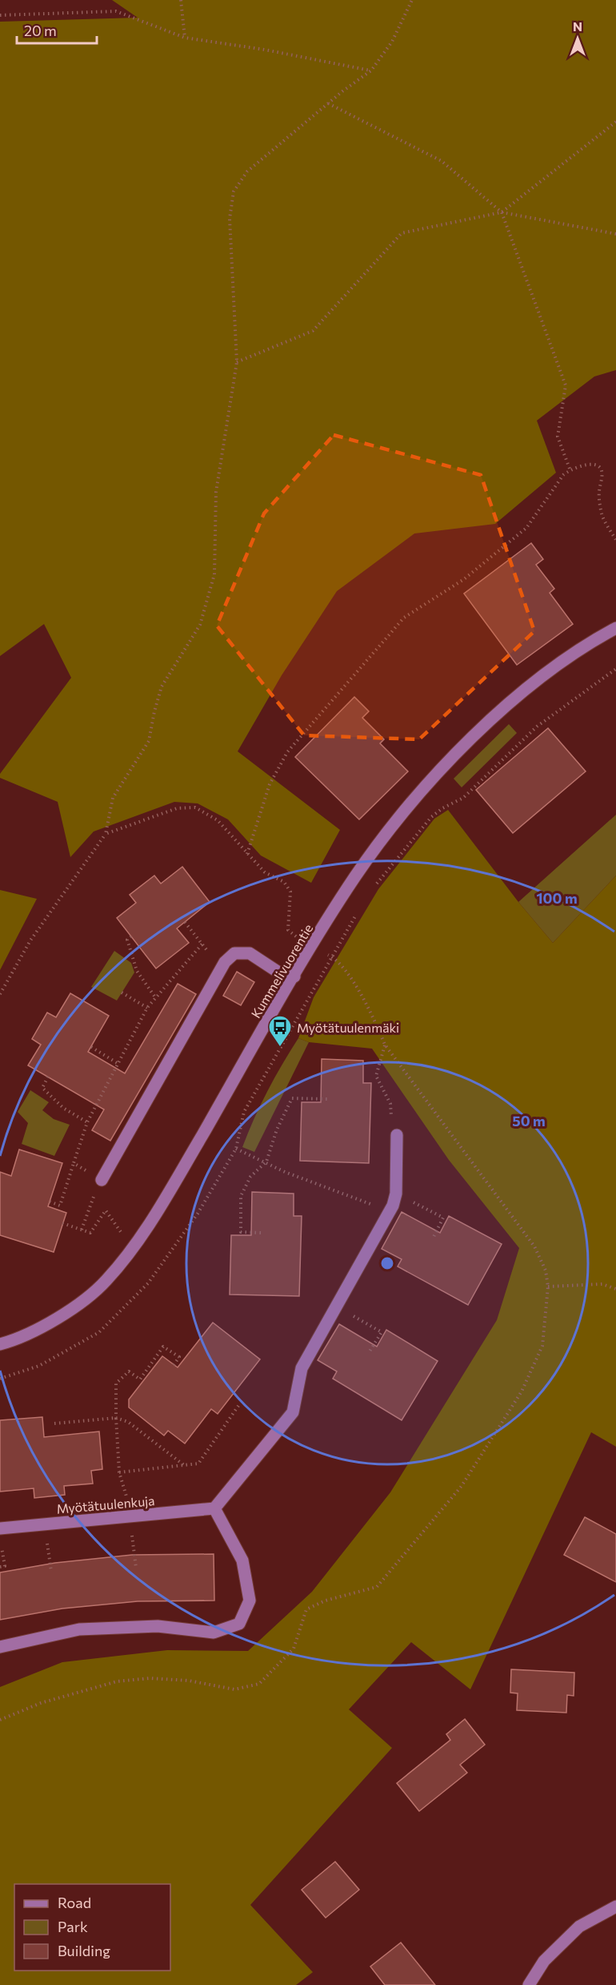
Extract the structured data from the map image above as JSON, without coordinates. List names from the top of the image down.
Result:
{
  "streets": {
    "street": ["Kummelivuorentie", "Myötätuulenkuja"]
  },
  "places": {
    "bus stop": ["Myötätuulenmäki"]
  },
  "legend": ["Road", "Park", "Building"],
  "scale_bar": "20 m",
  "north": "top",
  "rings": ["100 m", "50 m"]
}
